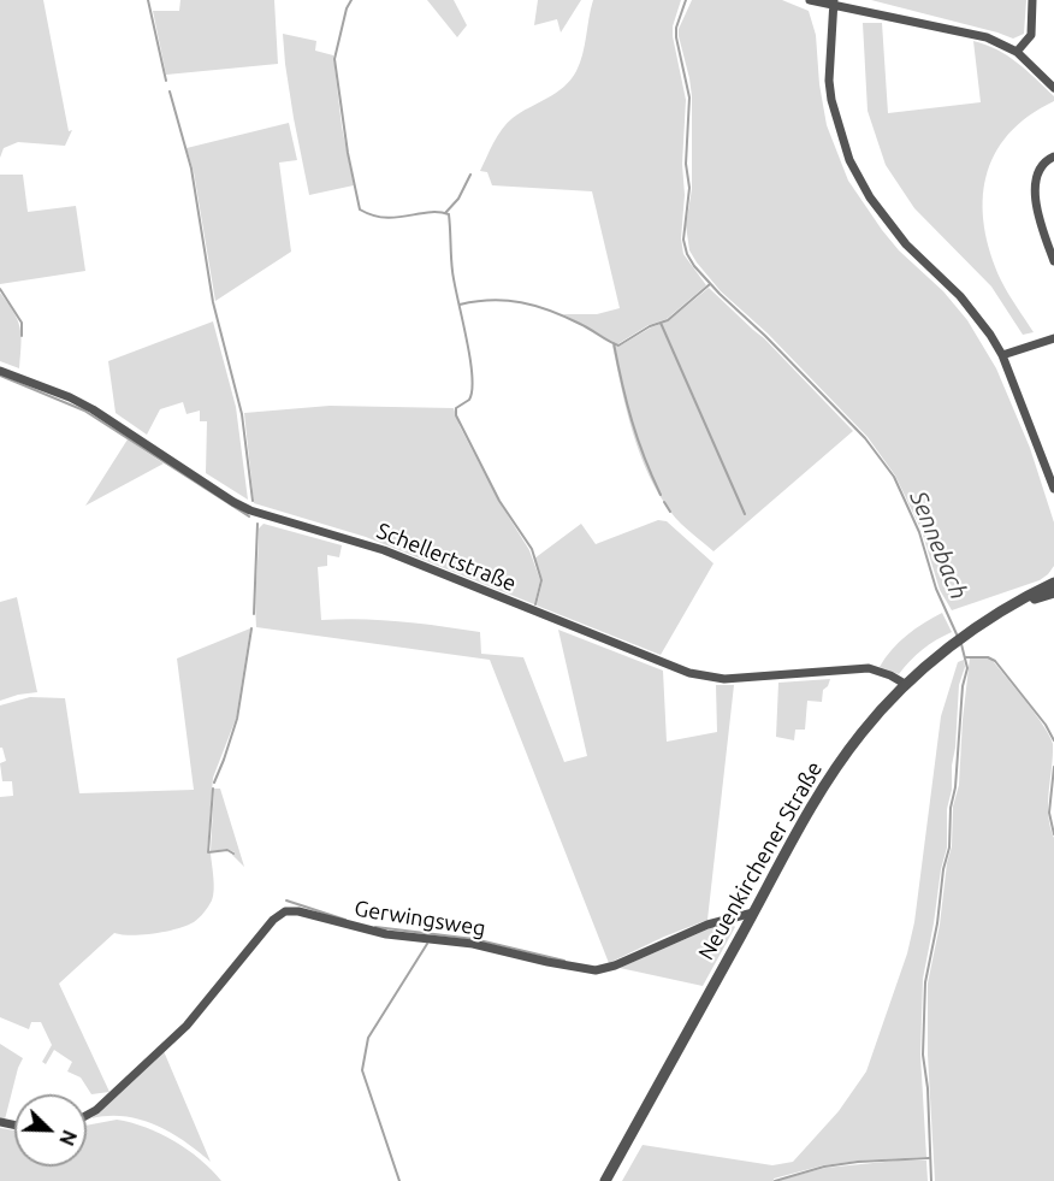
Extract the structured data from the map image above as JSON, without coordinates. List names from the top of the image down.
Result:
{
  "streets": {
    "street": ["Schellertstraße", "Neuenkirchener Straße", "Gerwingsweg"]
  },
  "crossings": [
    ["Schellertstraße", "Neuenkirchener Straße"],
    ["Neuenkirchener Straße", "Gerwingsweg"]
  ],
  "water": ["Sennebach"],
  "north": "bottom right"
}
